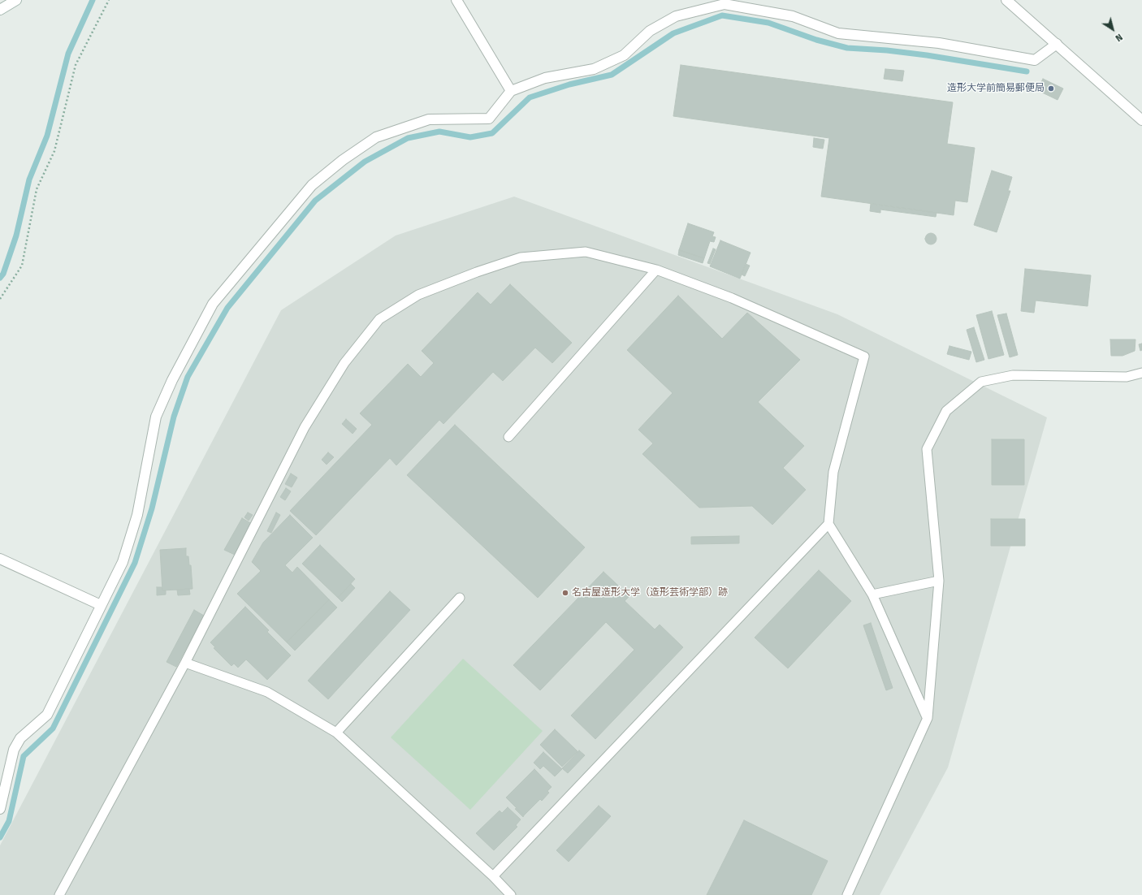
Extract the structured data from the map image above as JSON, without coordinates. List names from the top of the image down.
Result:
{
  "places": ["造形大学前簡易郵便局", "名古屋造形大学（造形芸術学部）跡"],
  "north": "bottom right"
}
